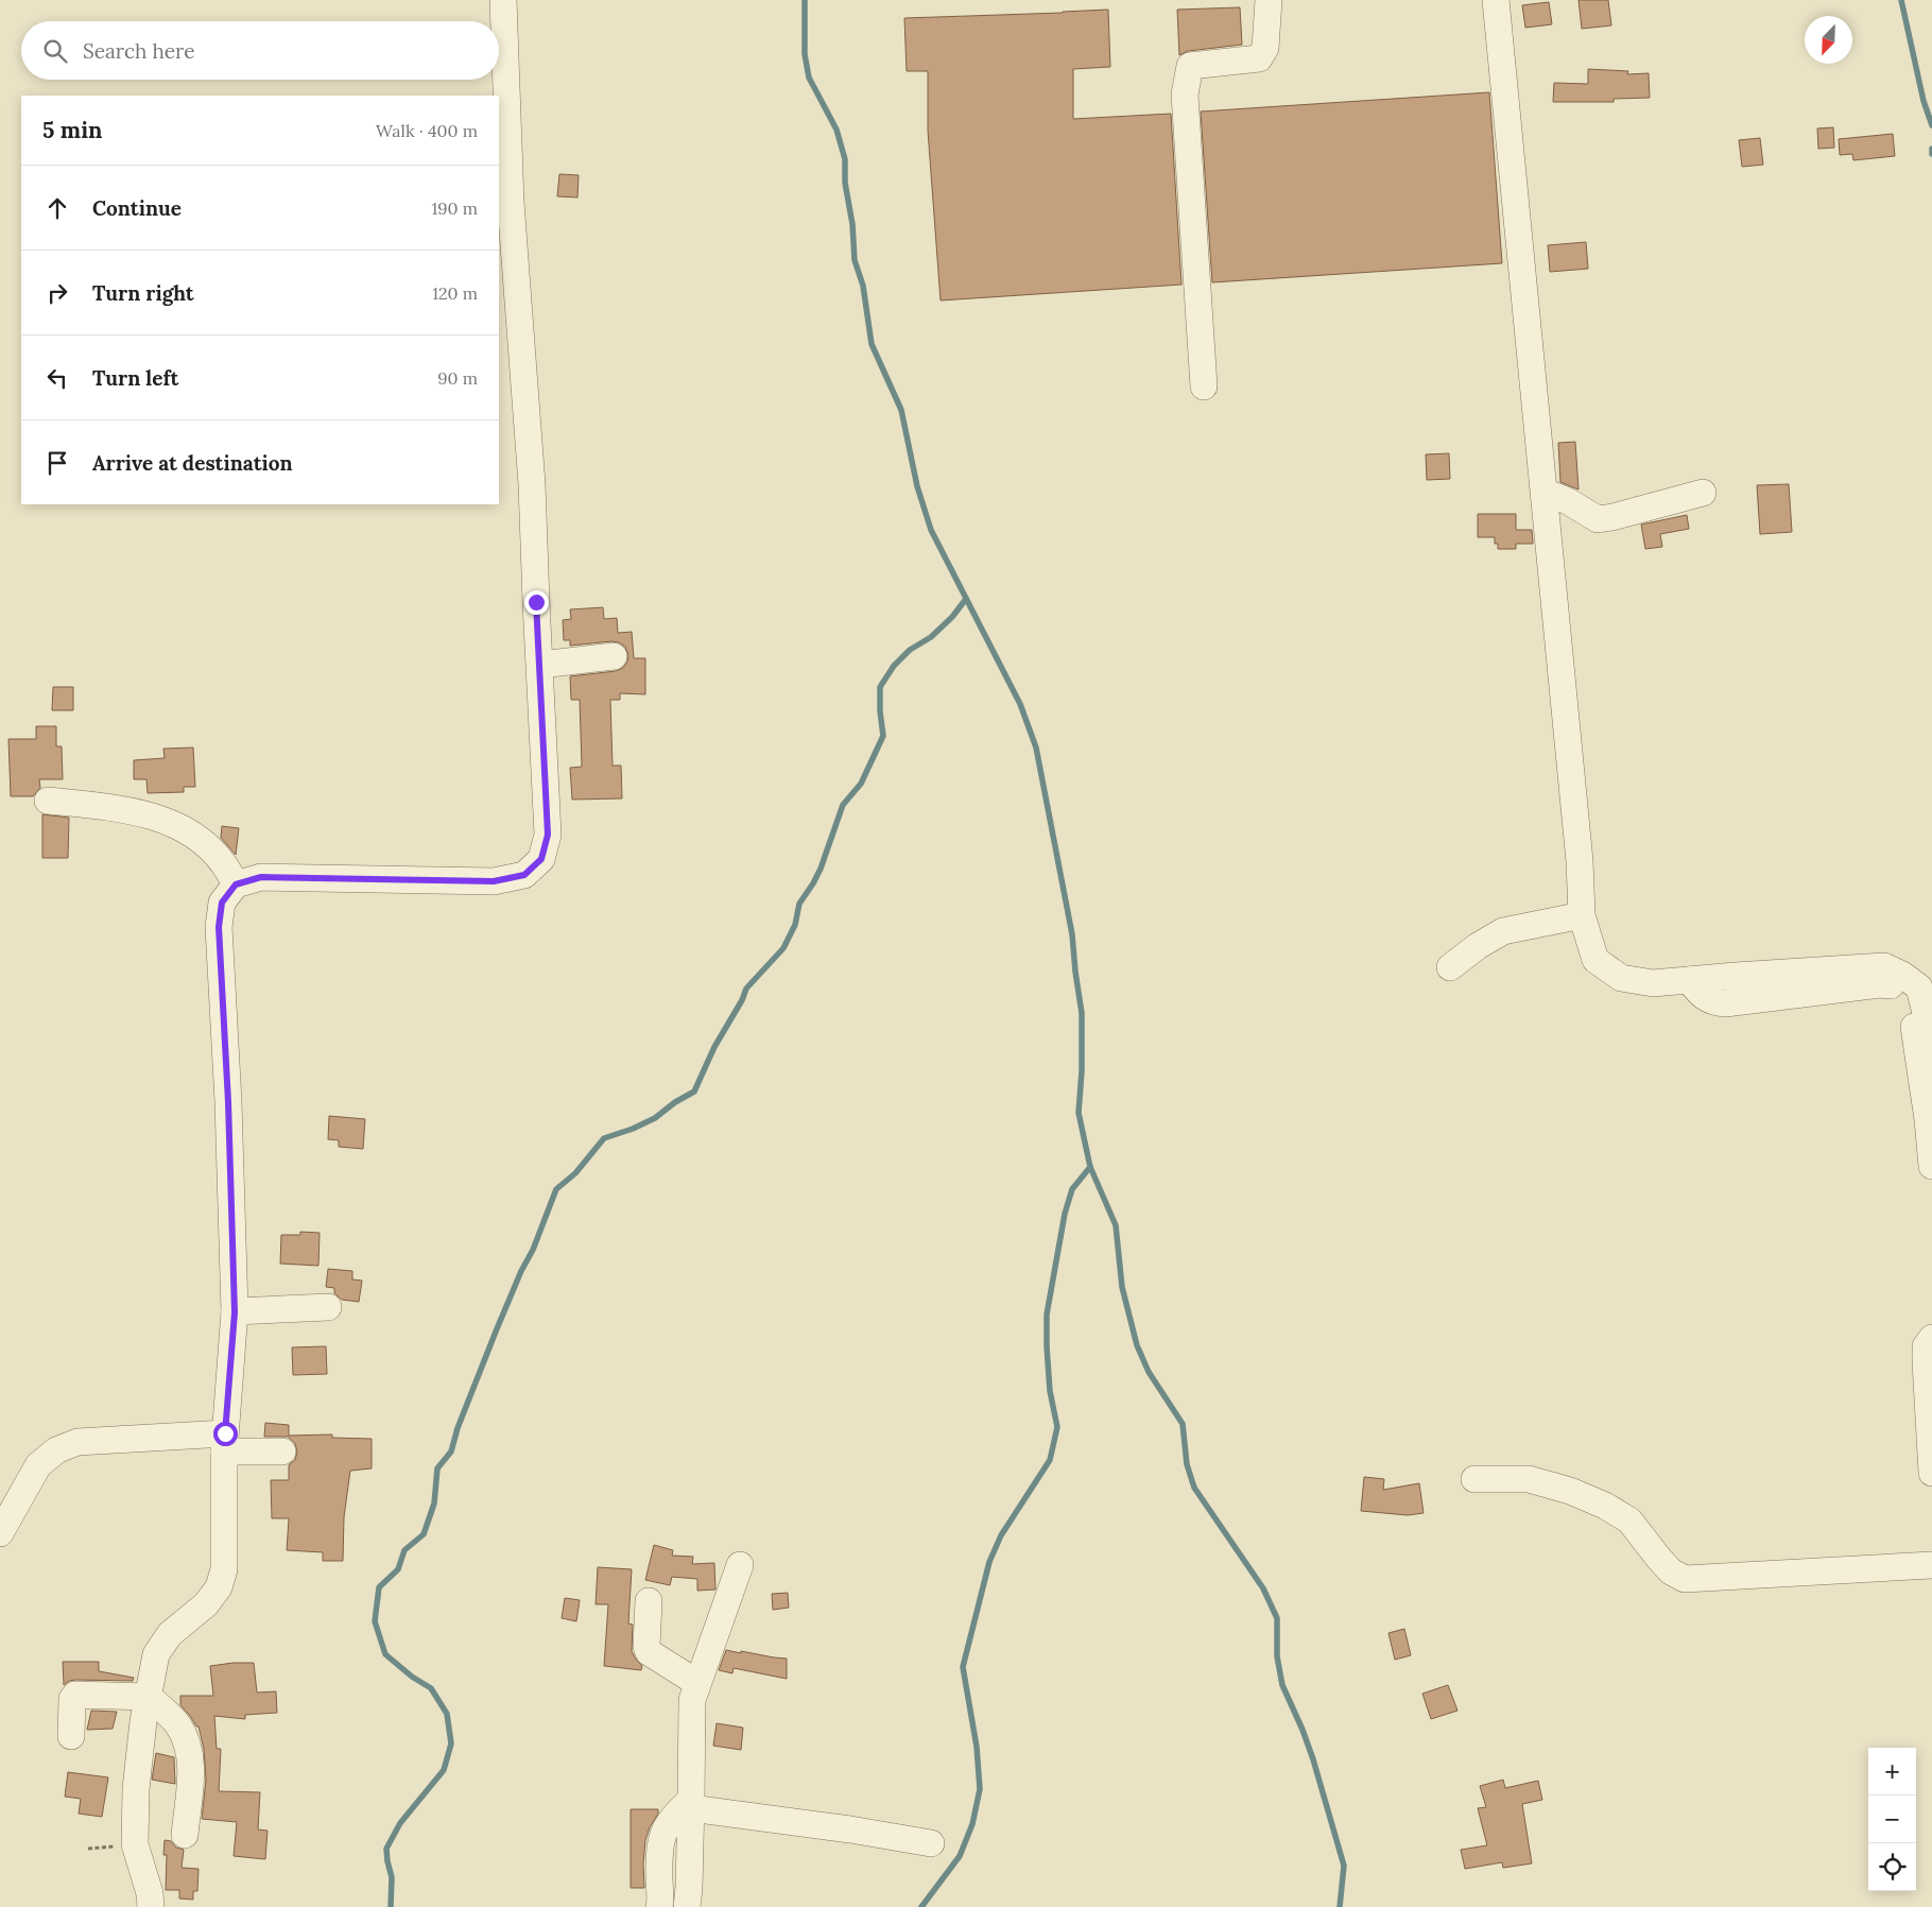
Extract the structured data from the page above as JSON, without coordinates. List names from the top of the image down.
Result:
{
  "north": "bottom left",
  "page": {
    "search": "Search here",
    "heading": ["5 min", "Walk · 400 m"],
    "list": [
      ["Continue", "190 m"],
      ["Turn right", "120 m"],
      ["Turn left", "90 m"],
      "Arrive at destination"
    ],
    "map_buttons": ["+", "−"]
  }
}
